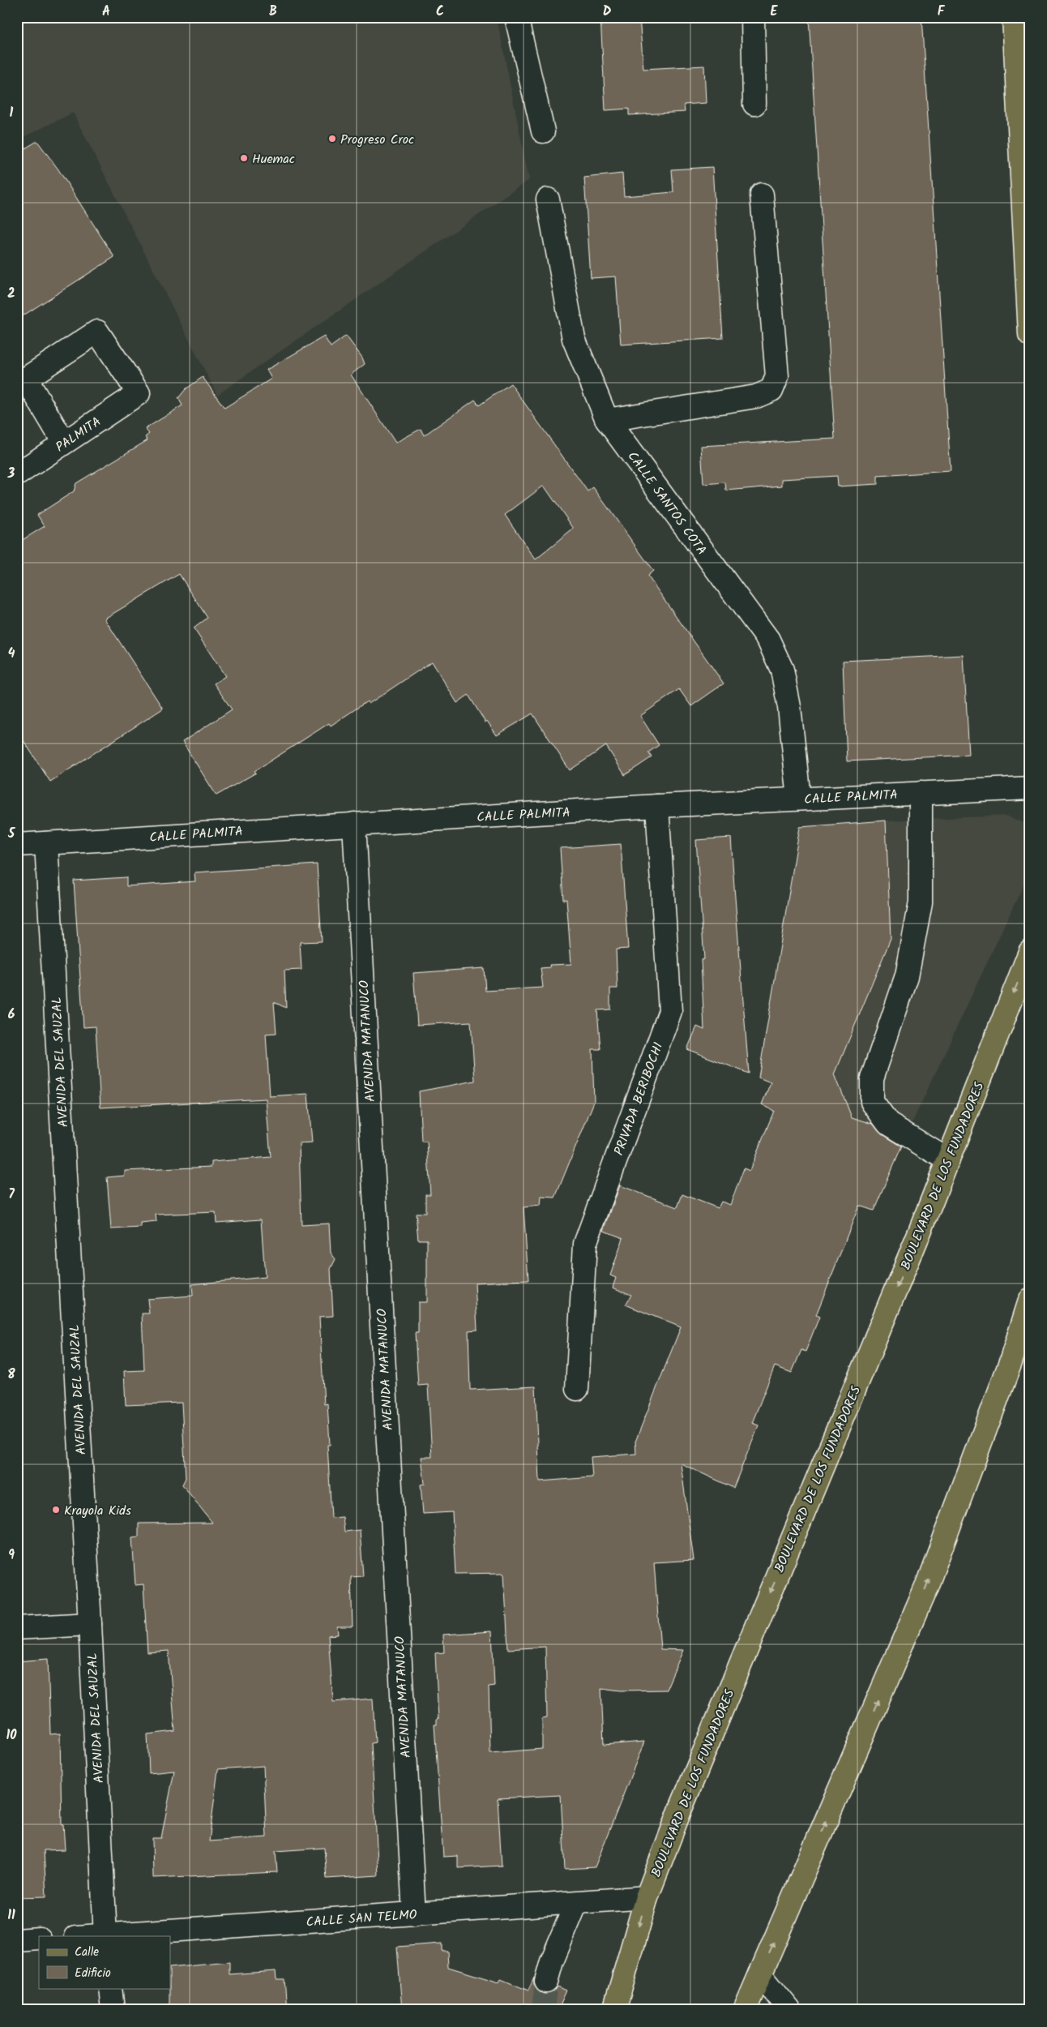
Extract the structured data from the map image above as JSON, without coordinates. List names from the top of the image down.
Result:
{
  "streets": {
    "main road": ["BOULEVARD DE LOS FUNDADORES"],
    "street": [
      "PALMITA",
      "CALLE SANTOS COTA",
      "CALLE PALMITA",
      "AVENIDA MATANUCO",
      "AVENIDA DEL SAUZAL",
      "PRIVADA BERIBOCHI",
      "CALLE SAN TELMO"
    ]
  },
  "crossings": [
    ["CALLE SANTOS COTA", "CALLE PALMITA"],
    ["CALLE PALMITA", "AVENIDA MATANUCO"],
    ["CALLE PALMITA", "AVENIDA DEL SAUZAL"],
    ["CALLE PALMITA", "PRIVADA BERIBOCHI"],
    ["AVENIDA MATANUCO", "CALLE SAN TELMO"],
    ["AVENIDA DEL SAUZAL", "CALLE SAN TELMO"],
    ["BOULEVARD DE LOS FUNDADORES", "CALLE SAN TELMO"]
  ],
  "places": ["Progreso Croc", "Huemac", "Krayola Kids"],
  "legend": ["Calle", "Edificio"],
  "grid": {
    "columns": [
      "A",
      "B",
      "C",
      "D",
      "E",
      "F"
    ],
    "rows": [
      "1",
      "2",
      "3",
      "4",
      "5",
      "6",
      "7",
      "8",
      "9",
      "10",
      "11"
    ]
  }
}
